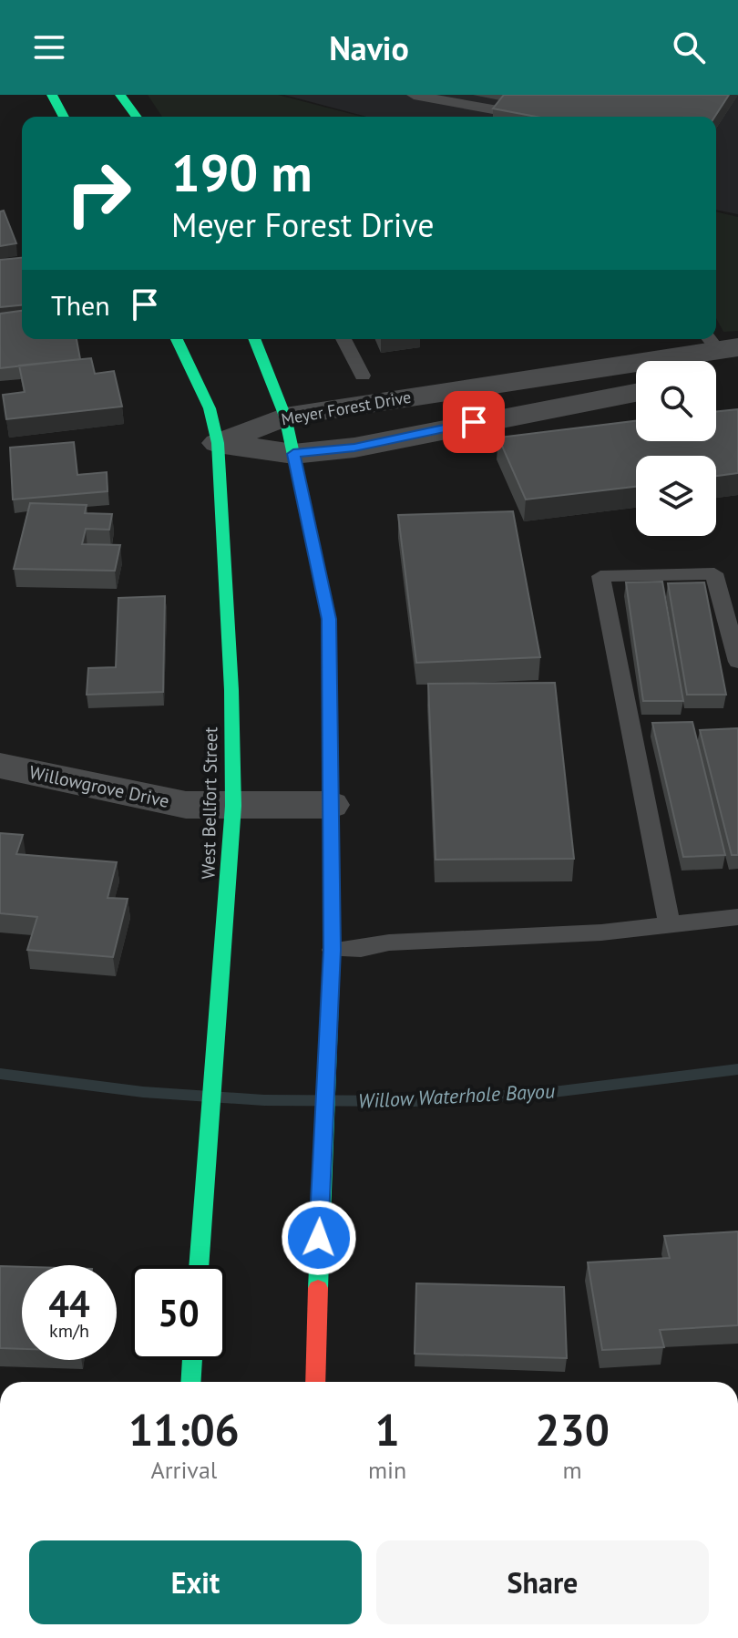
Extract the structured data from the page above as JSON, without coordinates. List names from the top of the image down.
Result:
{
  "streets": {
    "main road": ["West Bellfort Street"],
    "street": ["Meyer Forest Drive", "Willowgrove Drive"]
  },
  "crossings": [
    ["Meyer Forest Drive", "West Bellfort Street"],
    ["Willowgrove Drive", "West Bellfort Street"]
  ],
  "water": ["Willow Waterhole Bayou"],
  "page": {
    "header": "Navio",
    "turn": ["190 m", "Meyer Forest Drive"],
    "then": "Then",
    "speed": "44 km/h",
    "limit": "50",
    "eta": [
      "11:06",
      "Arrival",
      "1",
      "min",
      "230",
      "m"
    ],
    "buttons": ["Exit", "Share"]
  }
}
